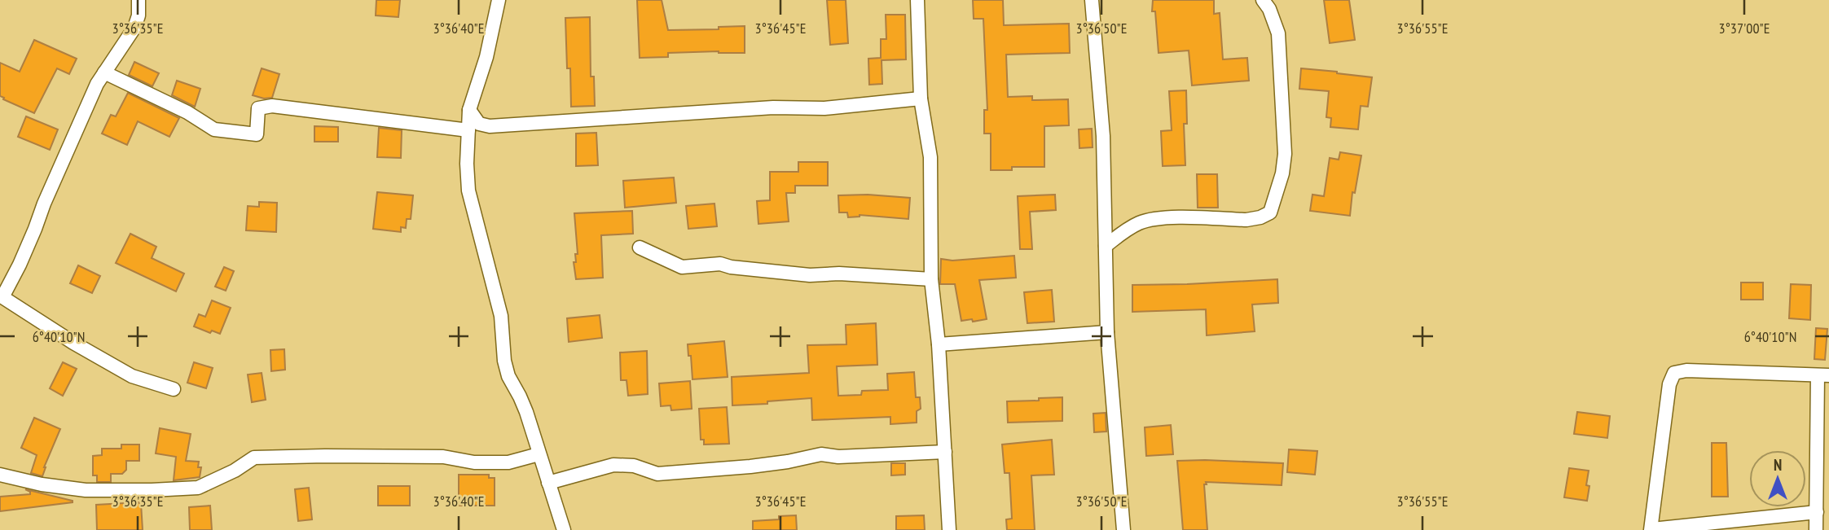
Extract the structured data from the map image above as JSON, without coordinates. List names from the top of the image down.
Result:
{
  "north": "top",
  "coordinates": [
    "3°36'35\"E",
    "3°36'40\"E",
    "3°36'45\"E",
    "3°36'50\"E",
    "3°36'55\"E",
    "3°37'00\"E",
    "6°40'10\"N"
  ]
}
